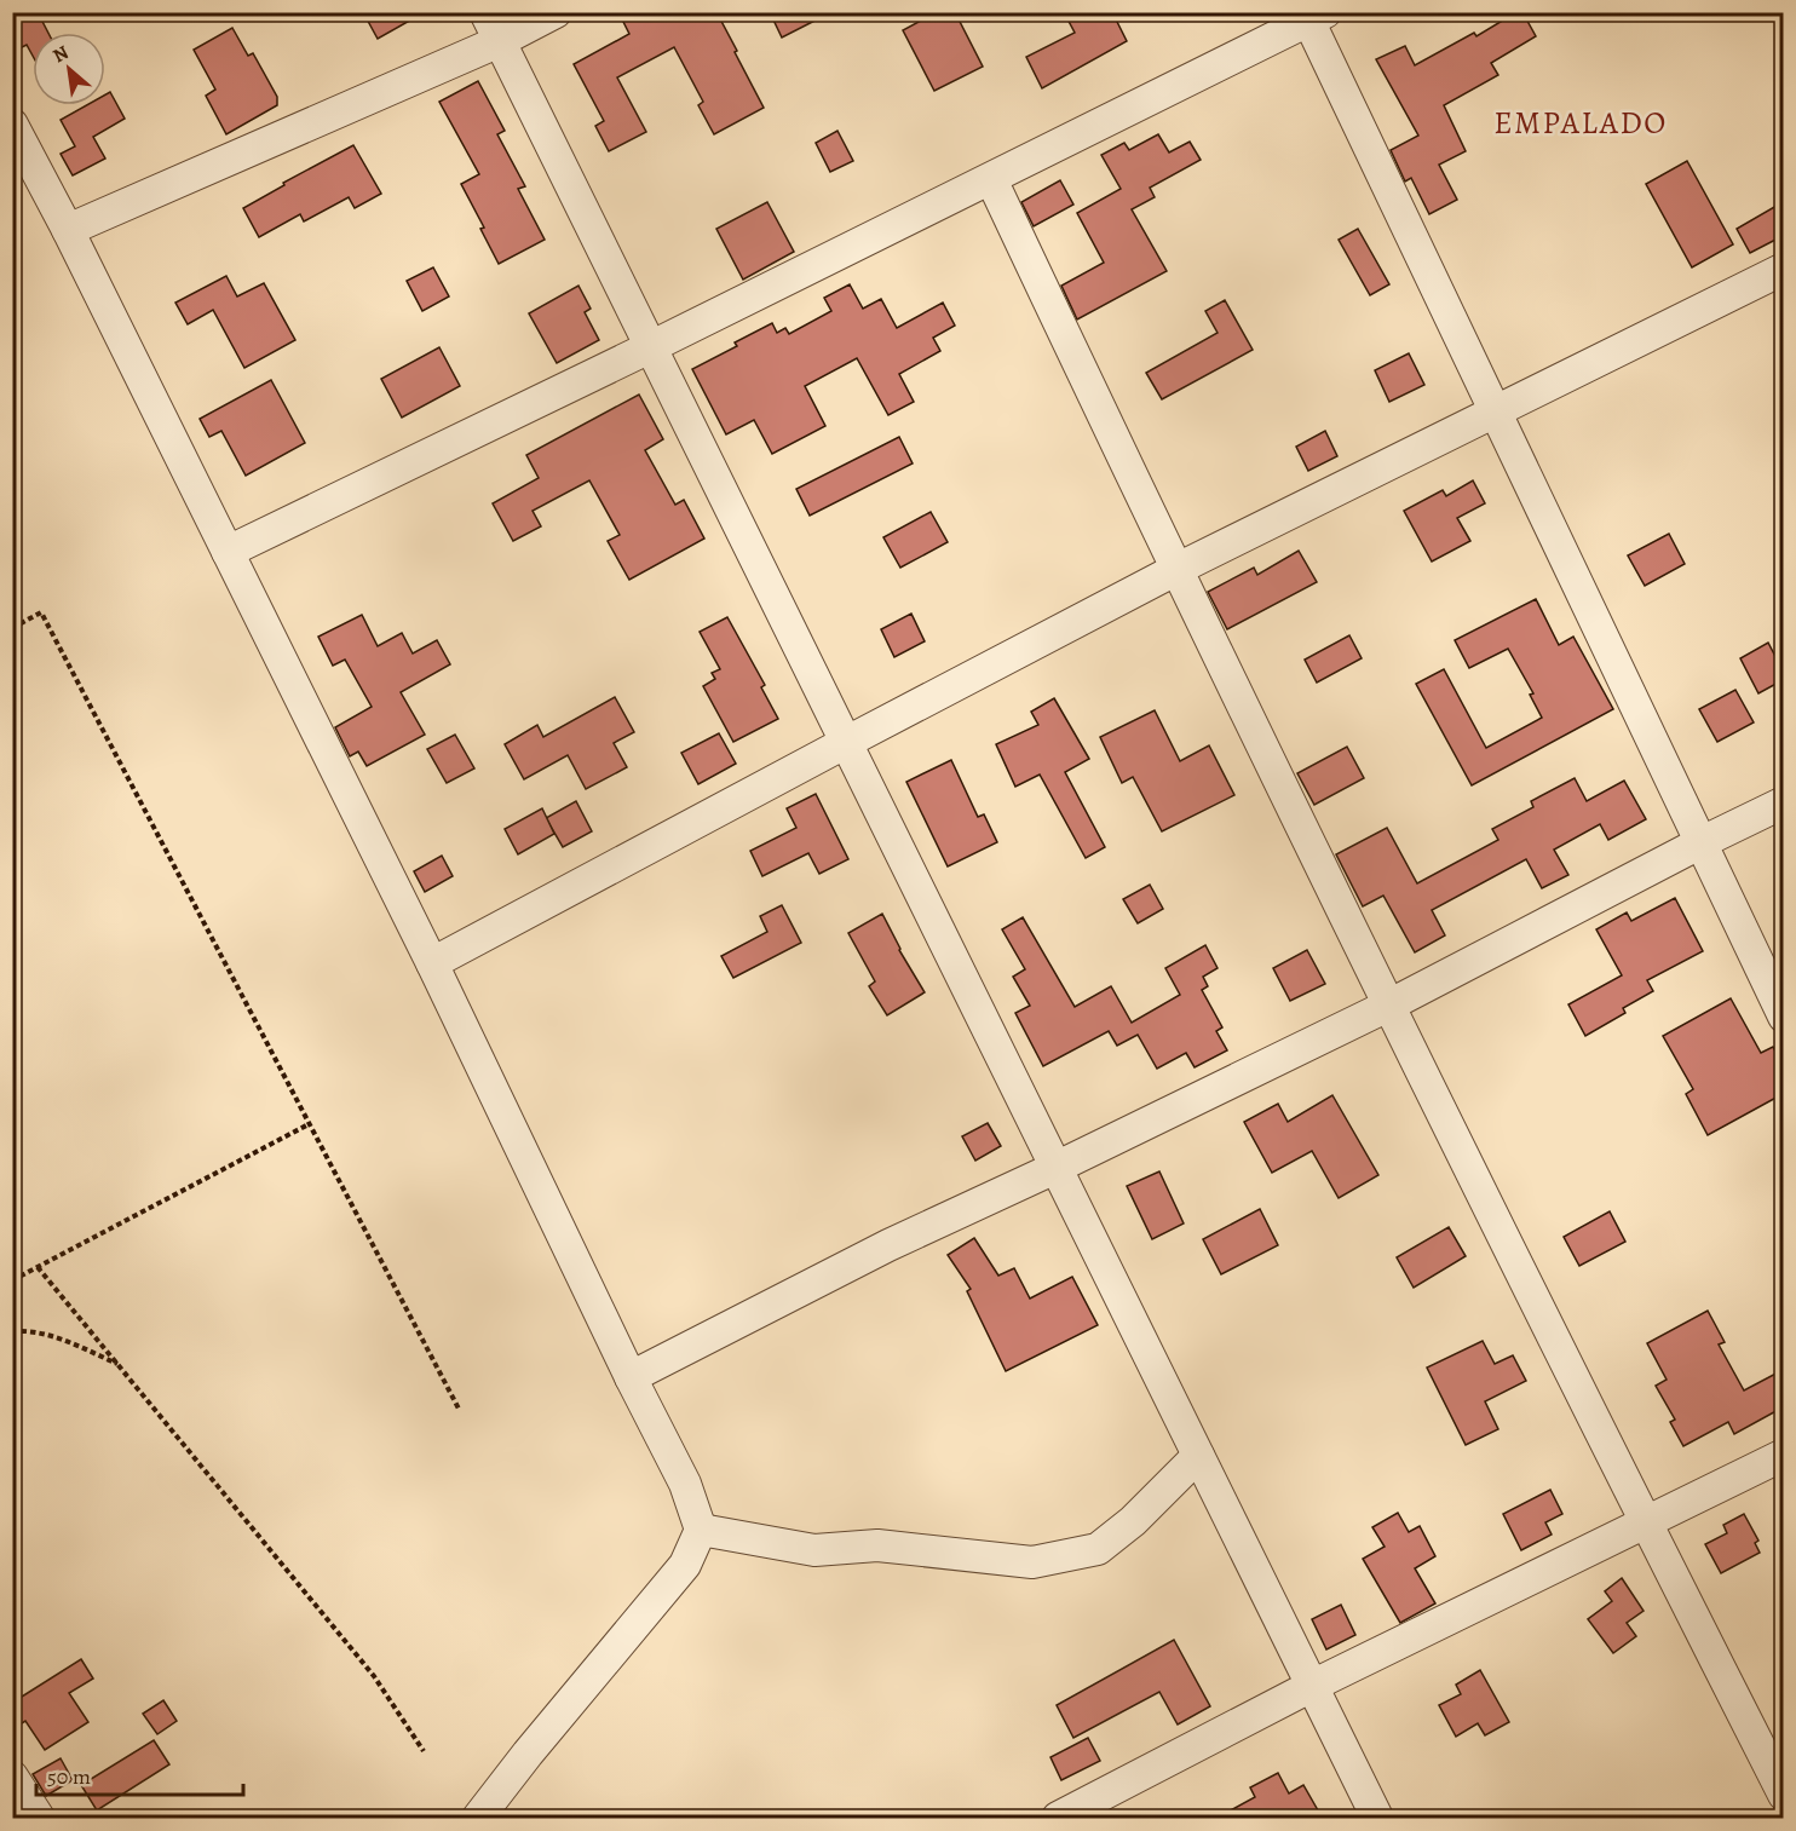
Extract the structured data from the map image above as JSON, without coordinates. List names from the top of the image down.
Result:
{
  "districts": ["EMPALADO"],
  "scale_bar": "50 m",
  "north": "top left"
}
